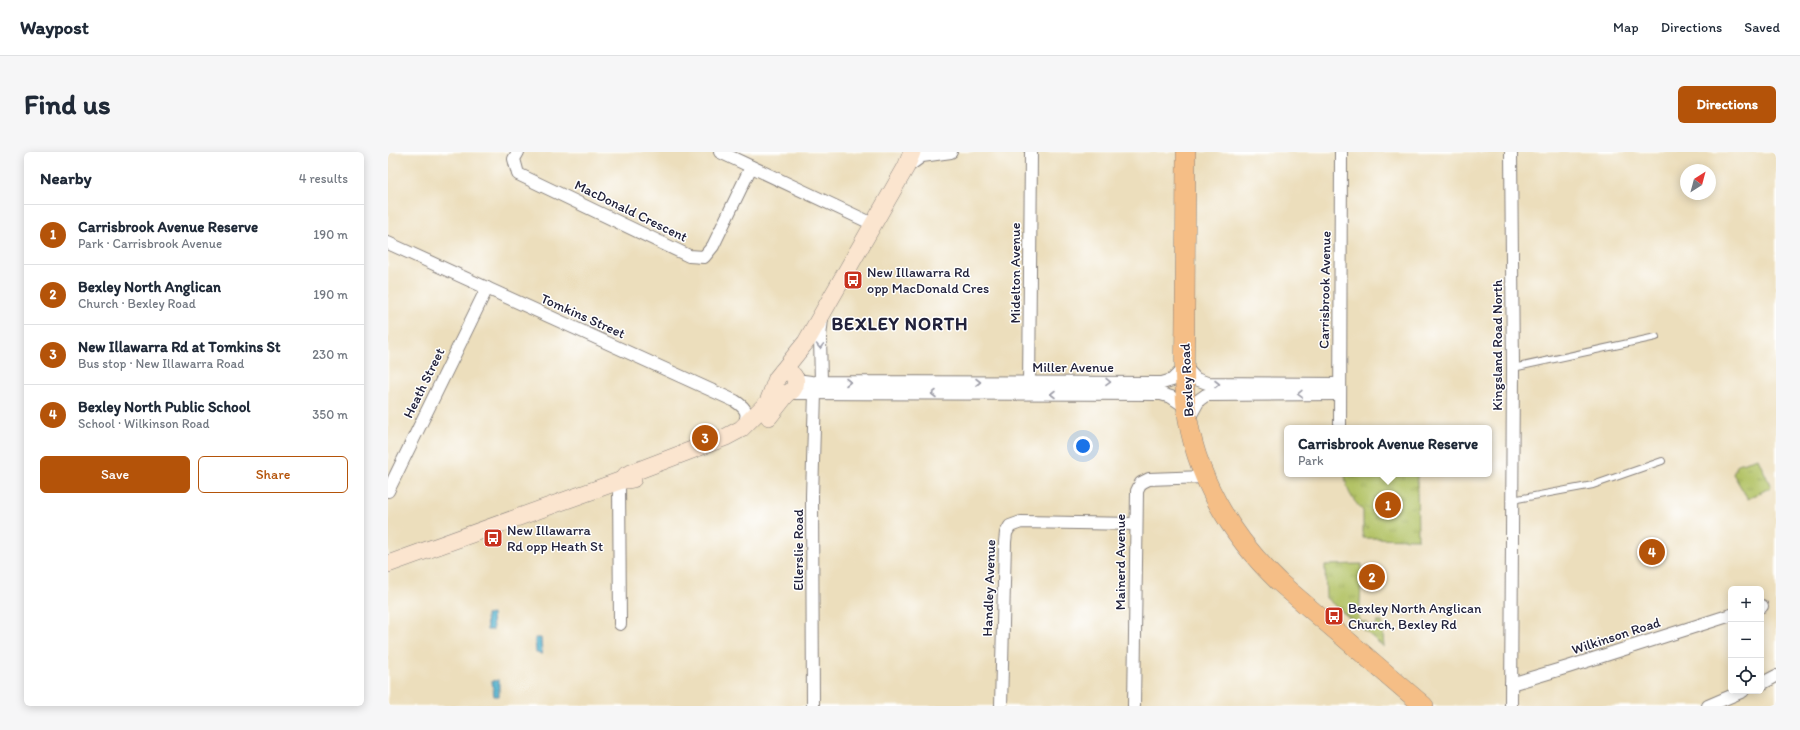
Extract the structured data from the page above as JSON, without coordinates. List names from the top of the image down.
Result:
{
  "streets": {
    "main road": ["Bexley Road"],
    "street": [
      "MacDonald Crescent",
      "Midelton Avenue",
      "Carrisbrook Avenue",
      "Tomkins Street",
      "Kingsland Road North",
      "Miller Avenue",
      "Heath Street",
      "Ellerslie Road",
      "Mainerd Avenue",
      "Handley Avenue",
      "Wilkinson Road"
    ]
  },
  "crossings": [
    ["Midelton Avenue", "Miller Avenue"],
    ["Tomkins Street", "Heath Street"],
    ["Kingsland Road North", "Wilkinson Road"],
    ["Miller Avenue", "Bexley Road"],
    ["Miller Avenue", "Ellerslie Road"],
    ["Bexley Road", "Mainerd Avenue"],
    ["Mainerd Avenue", "Handley Avenue"]
  ],
  "districts": ["BEXLEY NORTH"],
  "places": {
    "bus stop": ["New Illawarra Rd opp MacDonald Cres", "New Illawarra Rd opp Heath St", "Bexley North Anglican Church, Bexley Rd"]
  },
  "north": "top right",
  "page": {
    "header": "Waypost",
    "nav": ["Map", "Directions", "Saved"],
    "buttons": [
      "Directions",
      ["Save", "Share"]
    ],
    "title": "Find us",
    "heading": ["Nearby", "4 results"],
    "list": [
      {
        "mark": "1",
        "name": "Carrisbrook Avenue Reserve",
        "note": "Park · Carrisbrook Avenue",
        "value": "190 m"
      },
      {
        "mark": "2",
        "name": "Bexley North Anglican",
        "note": "Church · Bexley Road",
        "value": "190 m"
      },
      {
        "mark": "3",
        "name": "New Illawarra Rd at Tomkins St",
        "note": "Bus stop · New Illawarra Road",
        "value": "230 m"
      },
      {
        "mark": "4",
        "name": "Bexley North Public School",
        "note": "School · Wilkinson Road",
        "value": "350 m"
      }
    ],
    "pins": [
      "3",
      "1",
      "4",
      "2"
    ],
    "popup": ["Carrisbrook Avenue Reserve", "Park"],
    "map_buttons": ["+", "−"]
  }
}
